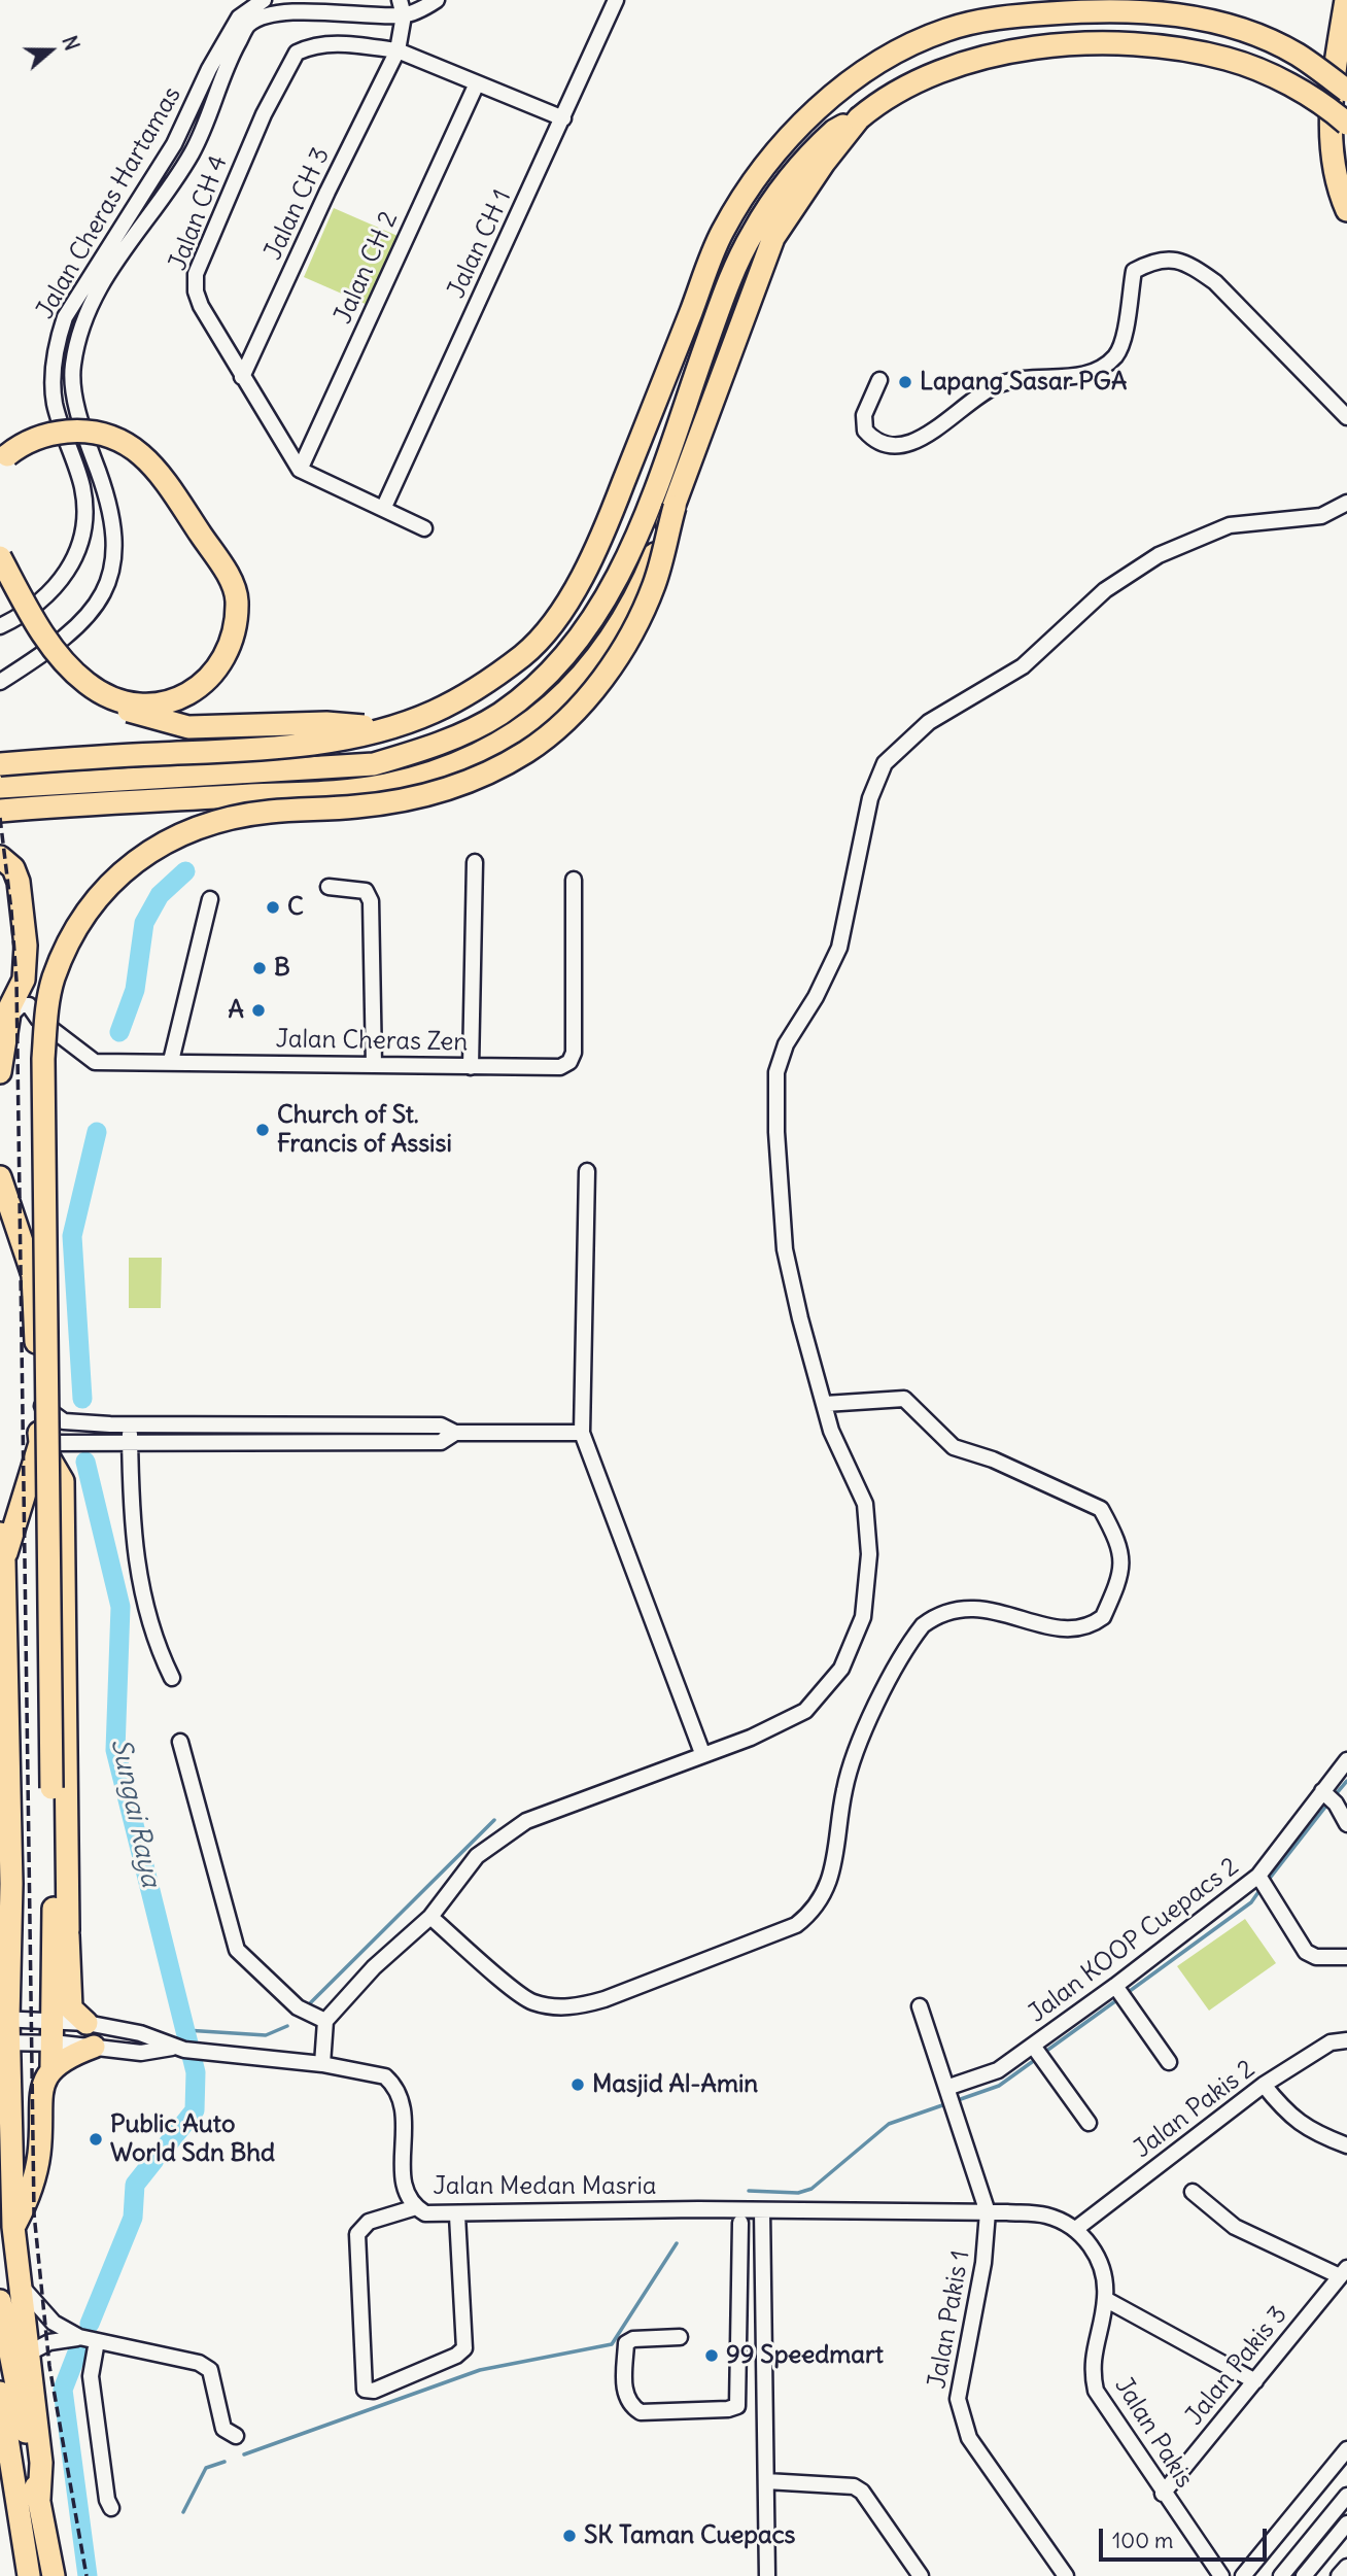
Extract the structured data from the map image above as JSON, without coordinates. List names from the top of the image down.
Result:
{
  "streets": {
    "street": [
      "Jalan Cheras Hartamas",
      "Jalan CH 3",
      "Jalan CH 4",
      "Jalan CH 1",
      "Jalan CH 2",
      "Jalan Cheras Zen",
      "Jalan KOOP Cuepacs 2",
      "Jalan Pakis 2",
      "Jalan Medan Masria",
      "Jalan Pakis 1",
      "Jalan Pakis 3",
      "Jalan Pakis"
    ]
  },
  "crossings": [
    ["Jalan Cheras Hartamas", "Jalan CH 3"],
    ["Jalan CH 3", "Jalan CH 4"],
    ["Jalan CH 4", "Jalan CH 1"],
    ["Jalan CH 4", "Jalan CH 2"],
    ["Jalan Pakis 2", "Jalan Pakis"],
    ["Jalan Medan Masria", "Jalan Pakis 1"],
    ["Jalan Pakis 3", "Jalan Pakis"]
  ],
  "water": ["Sungai Raya"],
  "places": [
    "Lapang Sasar PGA",
    "C",
    "B",
    "A",
    "Church of St. Francis of Assisi",
    "Masjid Al-Amin",
    "Public Auto World Sdn Bhd",
    "99 Speedmart",
    "SK Taman Cuepacs"
  ],
  "scale_bar": "100 m",
  "north": "right"
}
